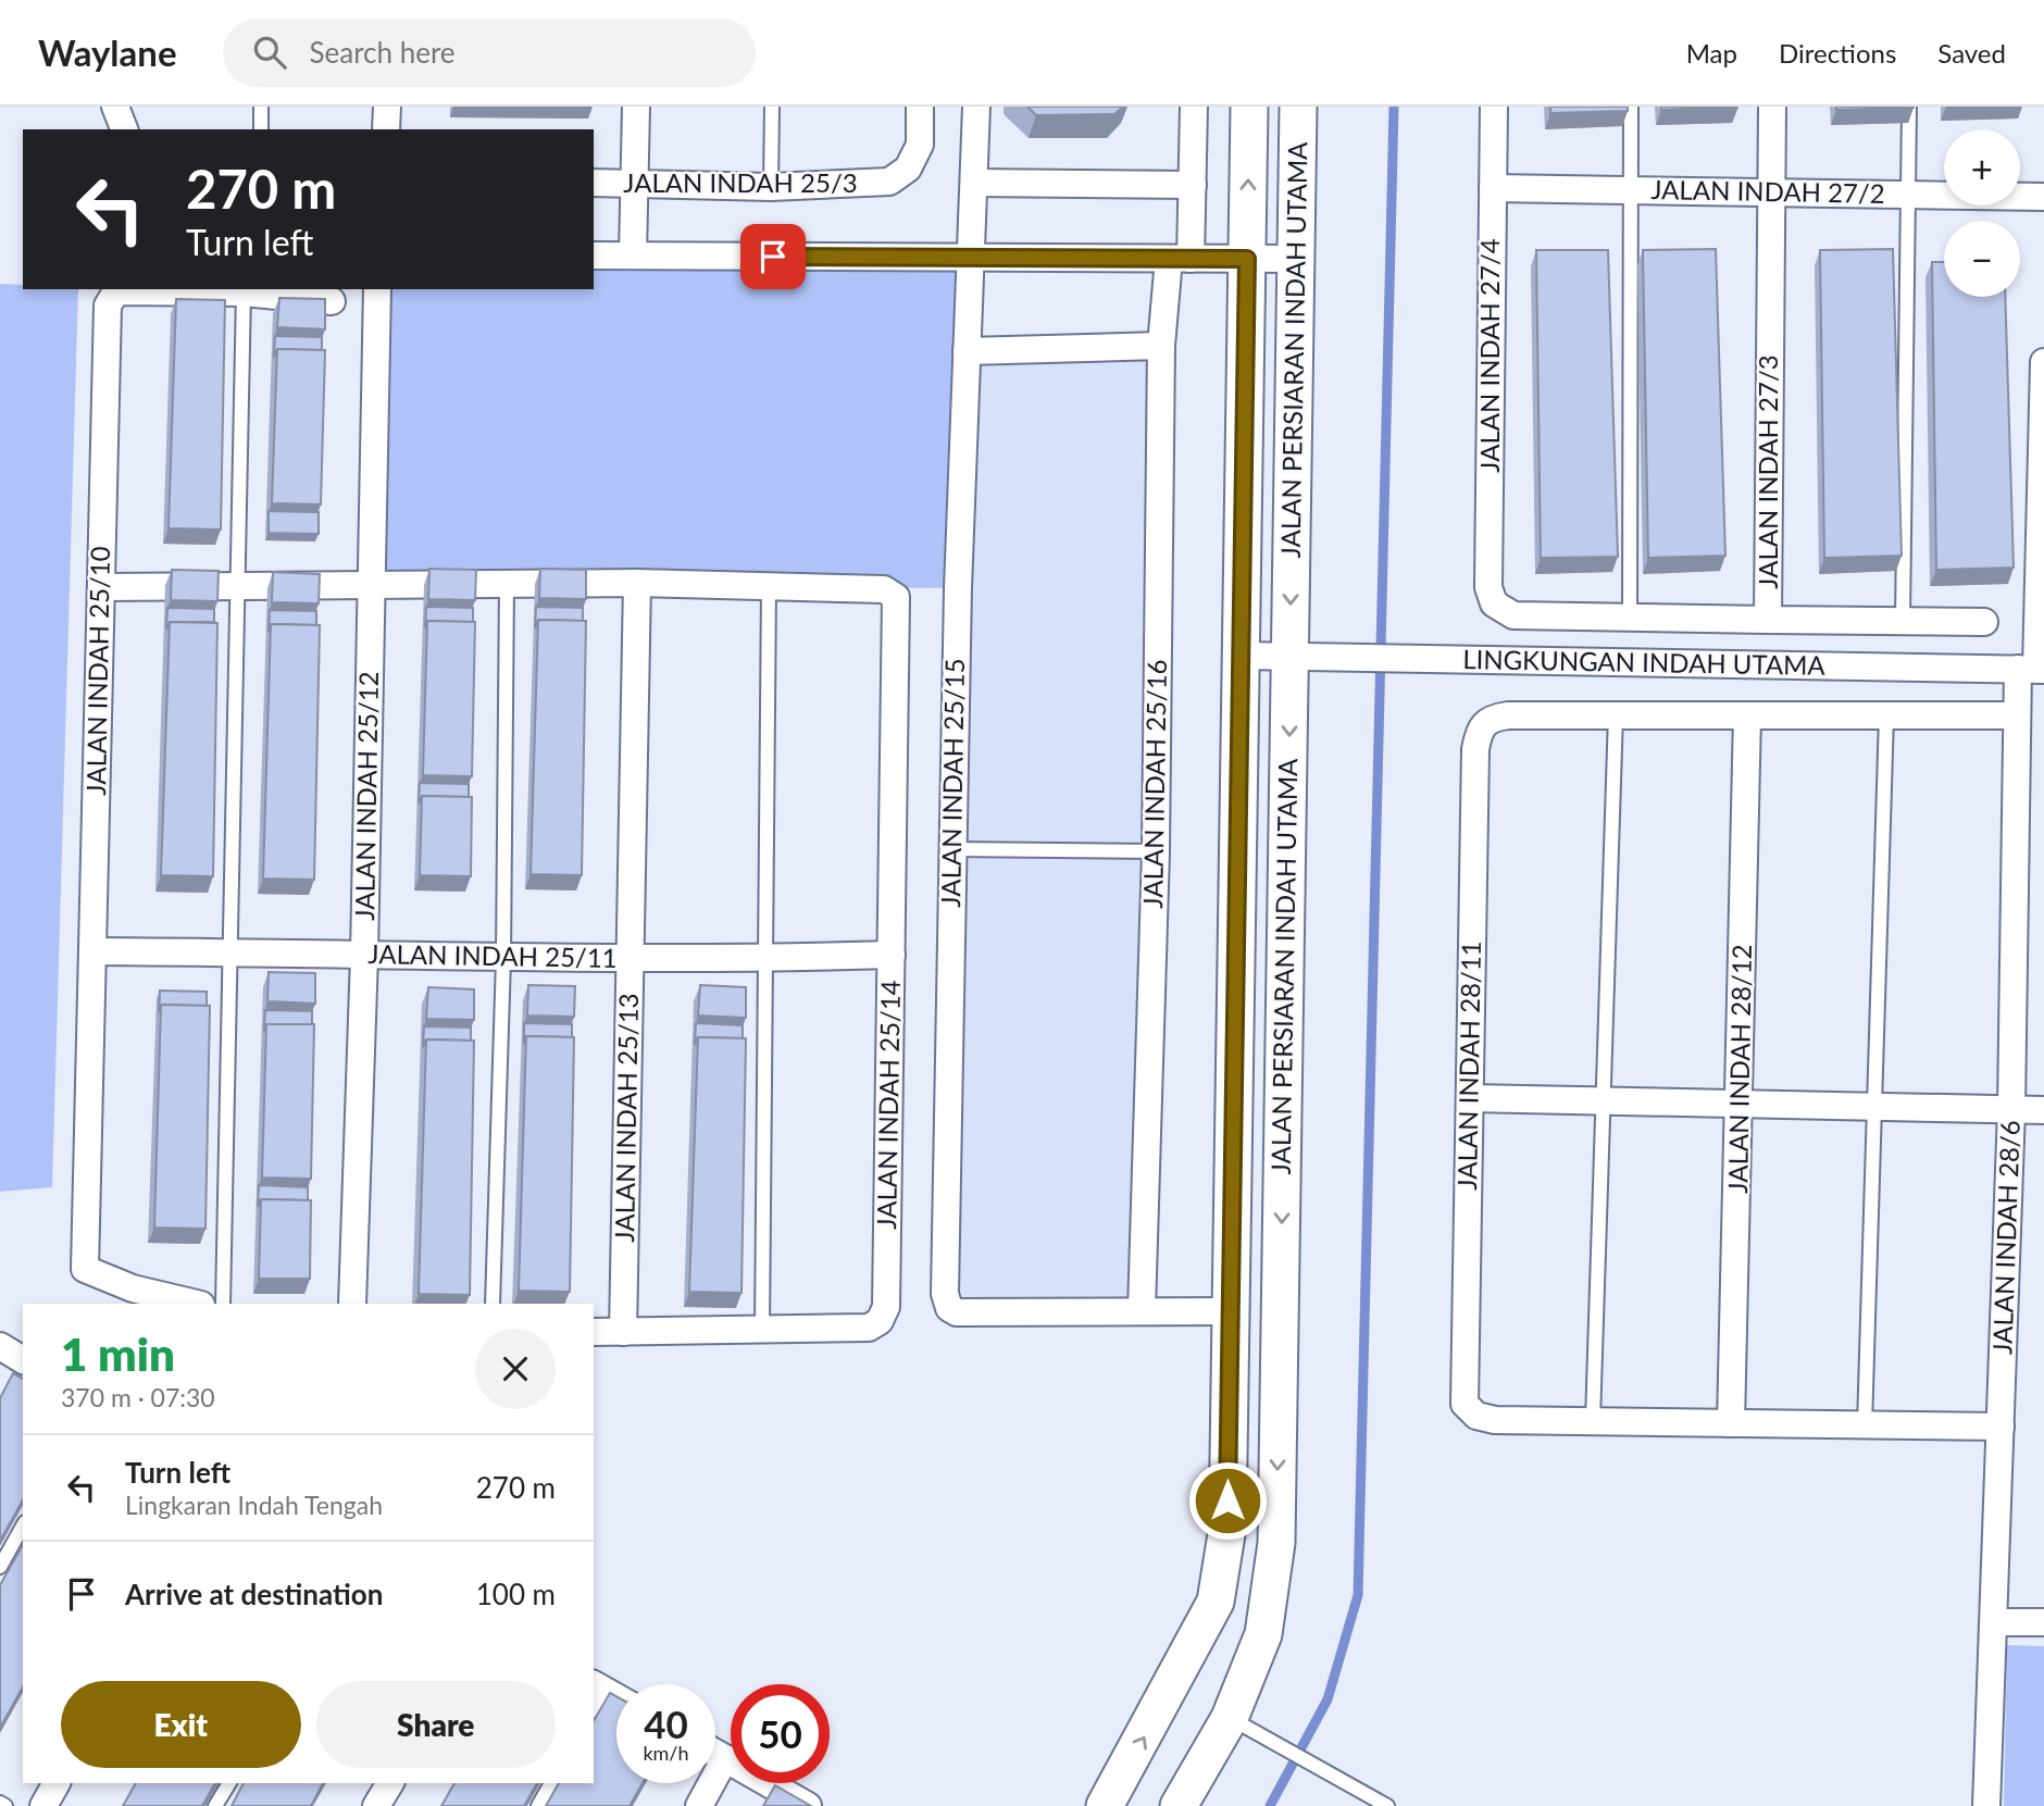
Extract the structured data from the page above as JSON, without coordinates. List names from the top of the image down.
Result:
{
  "streets": {
    "main road": ["JALAN PERSIARAN INDAH UTAMA"],
    "street": [
      "JALAN INDAH 25/3",
      "JALAN INDAH 27/2",
      "JALAN INDAH 27/4",
      "JALAN INDAH 27/3",
      "LINGKUNGAN INDAH UTAMA",
      "JALAN INDAH 25/10",
      "JALAN INDAH 25/15",
      "JALAN INDAH 25/16",
      "JALAN INDAH 25/12",
      "JALAN INDAH 25/11",
      "JALAN INDAH 28/11",
      "JALAN INDAH 28/12",
      "JALAN INDAH 25/14",
      "JALAN INDAH 25/13",
      "JALAN INDAH 28/6"
    ]
  },
  "crossings": [
    ["JALAN INDAH 27/2", "JALAN INDAH 27/4"],
    ["JALAN INDAH 27/2", "JALAN INDAH 27/3"],
    ["JALAN PERSIARAN INDAH UTAMA", "LINGKUNGAN INDAH UTAMA"],
    ["LINGKUNGAN INDAH UTAMA", "JALAN INDAH 28/6"],
    ["JALAN INDAH 25/10", "JALAN INDAH 25/11"],
    ["JALAN INDAH 25/15", "JALAN INDAH 25/16"],
    ["JALAN INDAH 25/12", "JALAN INDAH 25/11"],
    ["JALAN INDAH 25/11", "JALAN INDAH 25/14"],
    ["JALAN INDAH 25/11", "JALAN INDAH 25/13"],
    ["JALAN INDAH 25/14", "JALAN INDAH 25/13"]
  ],
  "page": {
    "header": "Waylane",
    "search": "Search here",
    "nav": ["Map", "Directions", "Saved"],
    "map_buttons": ["+", "−"],
    "turn": ["270 m", "Turn left"],
    "heading": ["1 min", "370 m · 07:30"],
    "list": [
      {
        "name": "Turn left",
        "note": "Lingkaran Indah Tengah",
        "value": "270 m"
      },
      {
        "name": "Arrive at destination",
        "value": "100 m"
      }
    ],
    "buttons": ["Exit", "Share"],
    "speed": "40 km/h",
    "limit": "50"
  }
}
